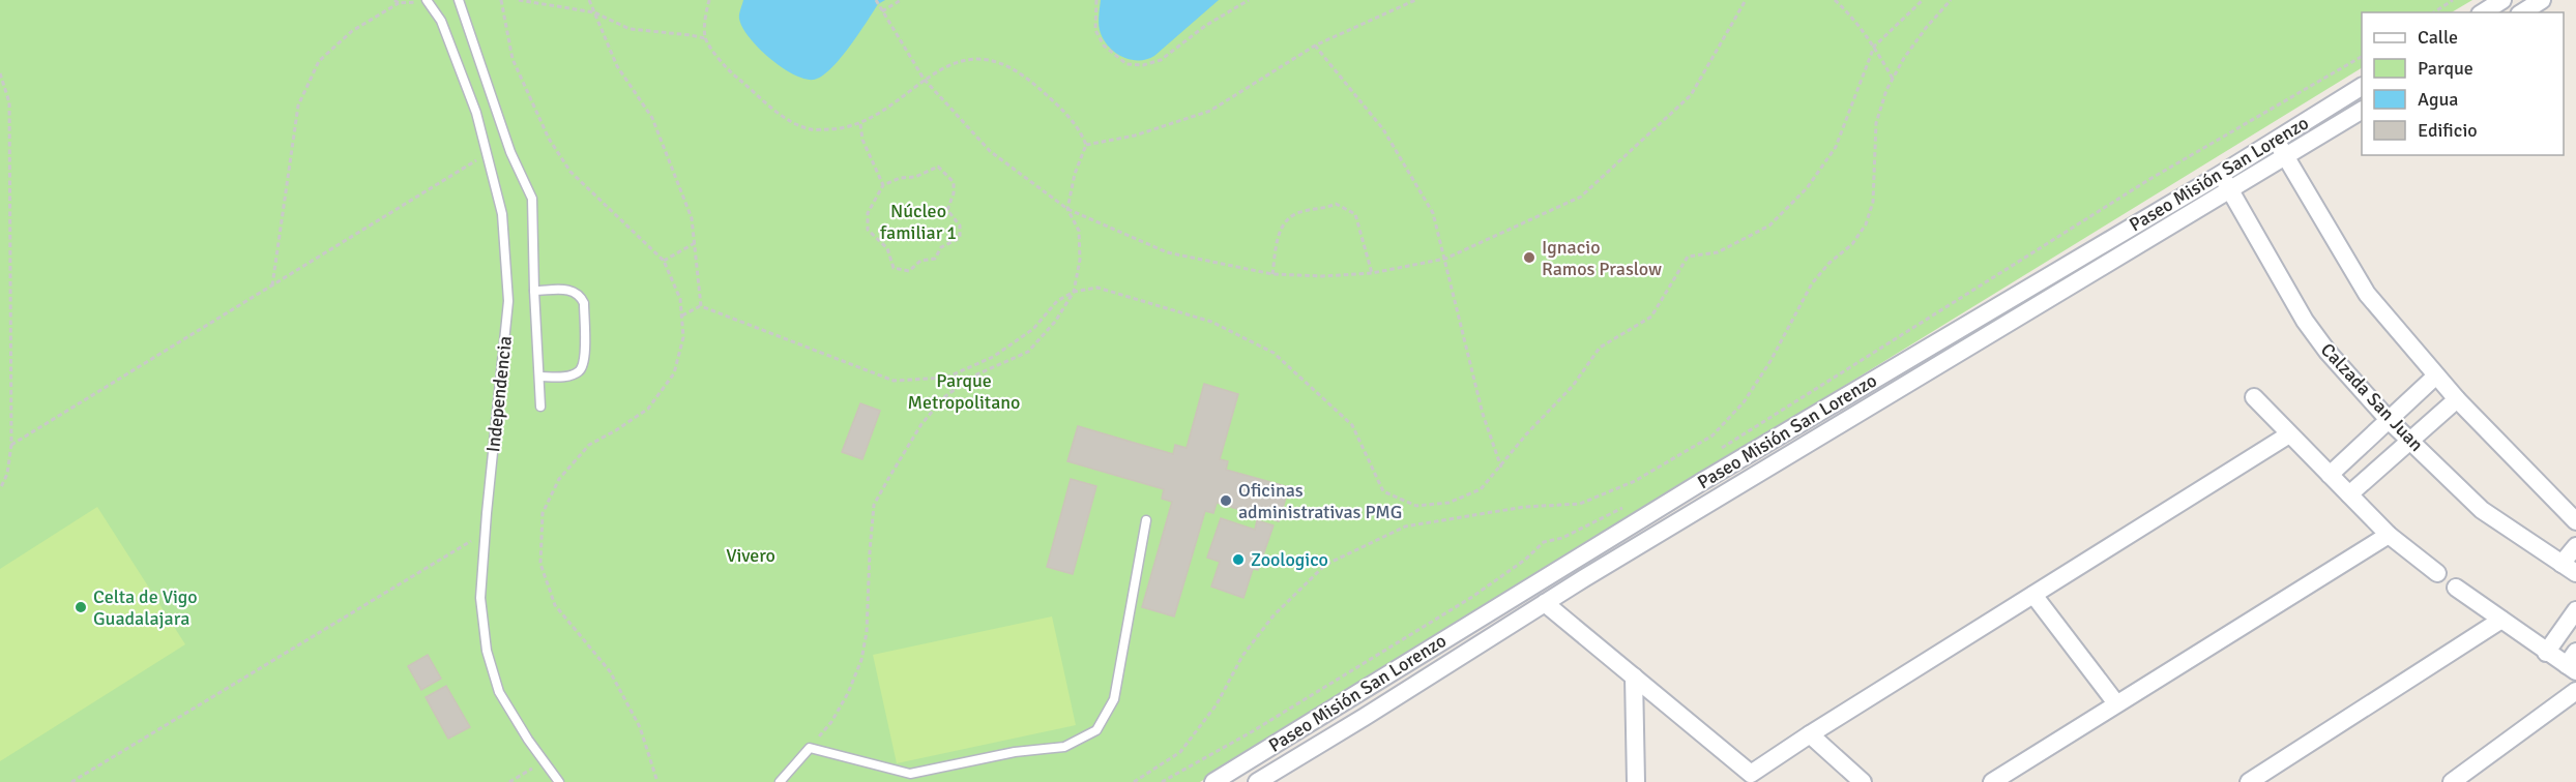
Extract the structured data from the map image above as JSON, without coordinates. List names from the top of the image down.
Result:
{
  "streets": {
    "street": ["Paseo Misión San Lorenzo", "Calzada San Juan"],
    "lane": ["Independencia"]
  },
  "crossings": [
    ["Paseo Misión San Lorenzo", "Calzada San Juan"]
  ],
  "parks": ["Núcleo familiar 1", "Parque Metropolitano", "Vivero"],
  "places": [
    "Ignacio Ramos Praslow",
    "Oficinas administrativas PMG",
    "Zoologico",
    "Celta de Vigo Guadalajara"
  ],
  "legend": [
    "Calle",
    "Parque",
    "Agua",
    "Edificio"
  ]
}
